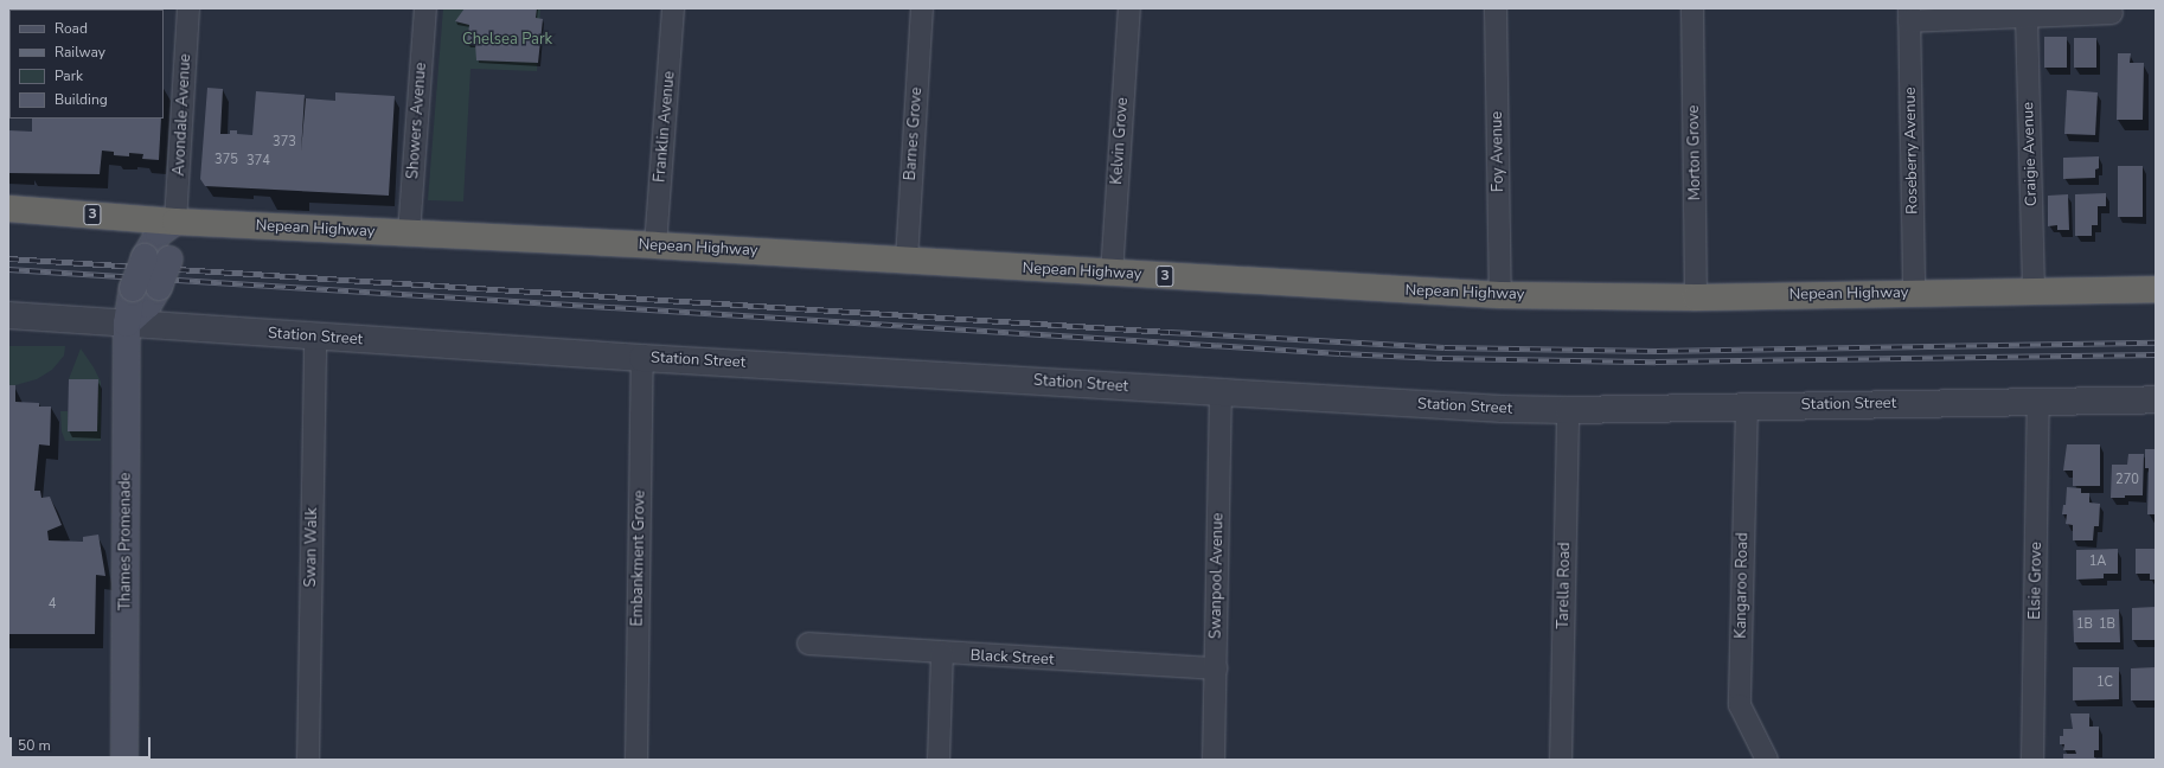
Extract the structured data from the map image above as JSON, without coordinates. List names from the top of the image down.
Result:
{
  "streets": {
    "highway": ["3", "Nepean Highway"],
    "main road": ["Thames Promenade"],
    "street": [
      "Avondale Avenue",
      "Showers Avenue",
      "Franklin Avenue",
      "Barnes Grove",
      "Kelvin Grove",
      "Roseberry Avenue",
      "Foy Avenue",
      "Morton Grove",
      "Craigie Avenue",
      "Station Street",
      "Swan Walk",
      "Embankment Grove",
      "Swanpool Avenue",
      "Elsie Grove",
      "Tarella Road",
      "Kangaroo Road",
      "Black Street"
    ]
  },
  "crossings": [
    ["Avondale Avenue", "Nepean Highway"],
    ["Avondale Avenue", "Thames Promenade"],
    ["Showers Avenue", "Nepean Highway"],
    ["Franklin Avenue", "Nepean Highway"],
    ["Barnes Grove", "Nepean Highway"],
    ["Kelvin Grove", "Nepean Highway"],
    ["Roseberry Avenue", "Nepean Highway"],
    ["Foy Avenue", "Nepean Highway"],
    ["Morton Grove", "Nepean Highway"],
    ["Craigie Avenue", "Nepean Highway"],
    ["Nepean Highway", "Thames Promenade"],
    ["Station Street", "Thames Promenade"],
    ["Station Street", "Swan Walk"],
    ["Station Street", "Embankment Grove"],
    ["Station Street", "Swanpool Avenue"],
    ["Station Street", "Elsie Grove"],
    ["Station Street", "Tarella Road"],
    ["Station Street", "Kangaroo Road"],
    ["Swanpool Avenue", "Black Street"]
  ],
  "parks": ["Chelsea Park"],
  "house_numbers": [
    "373",
    "375",
    "374",
    "270",
    "1A",
    "4",
    "1B",
    "1B",
    "1C"
  ],
  "legend": [
    "Road",
    "Railway",
    "Park",
    "Building"
  ],
  "scale_bar": "50 m"
}
